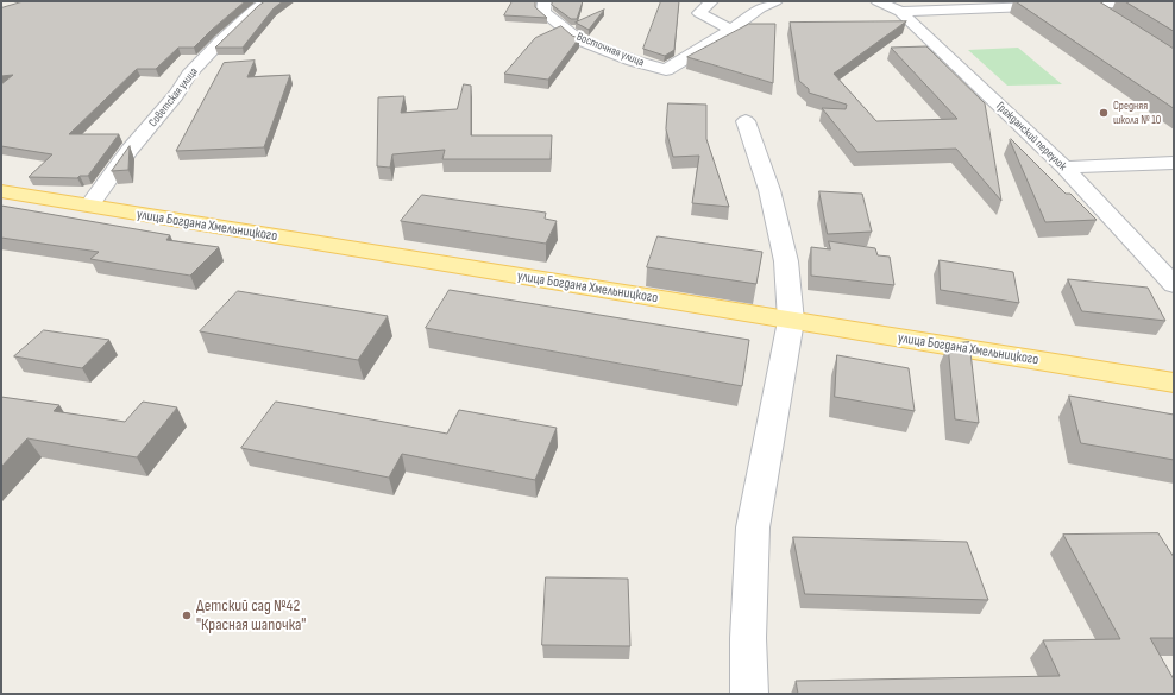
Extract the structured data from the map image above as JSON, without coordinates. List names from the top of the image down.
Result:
{
  "streets": {
    "main road": ["улица Богдана Хмельницкого"],
    "street": ["Восточная улица", "Советская улица", "Гражданский переулок"]
  },
  "crossings": [
    ["Советская улица", "улица Богдана Хмельницкого"]
  ],
  "places": ["Средняя школа № 10", "Детский сад №42 \"Красная шапочка\""]
}
